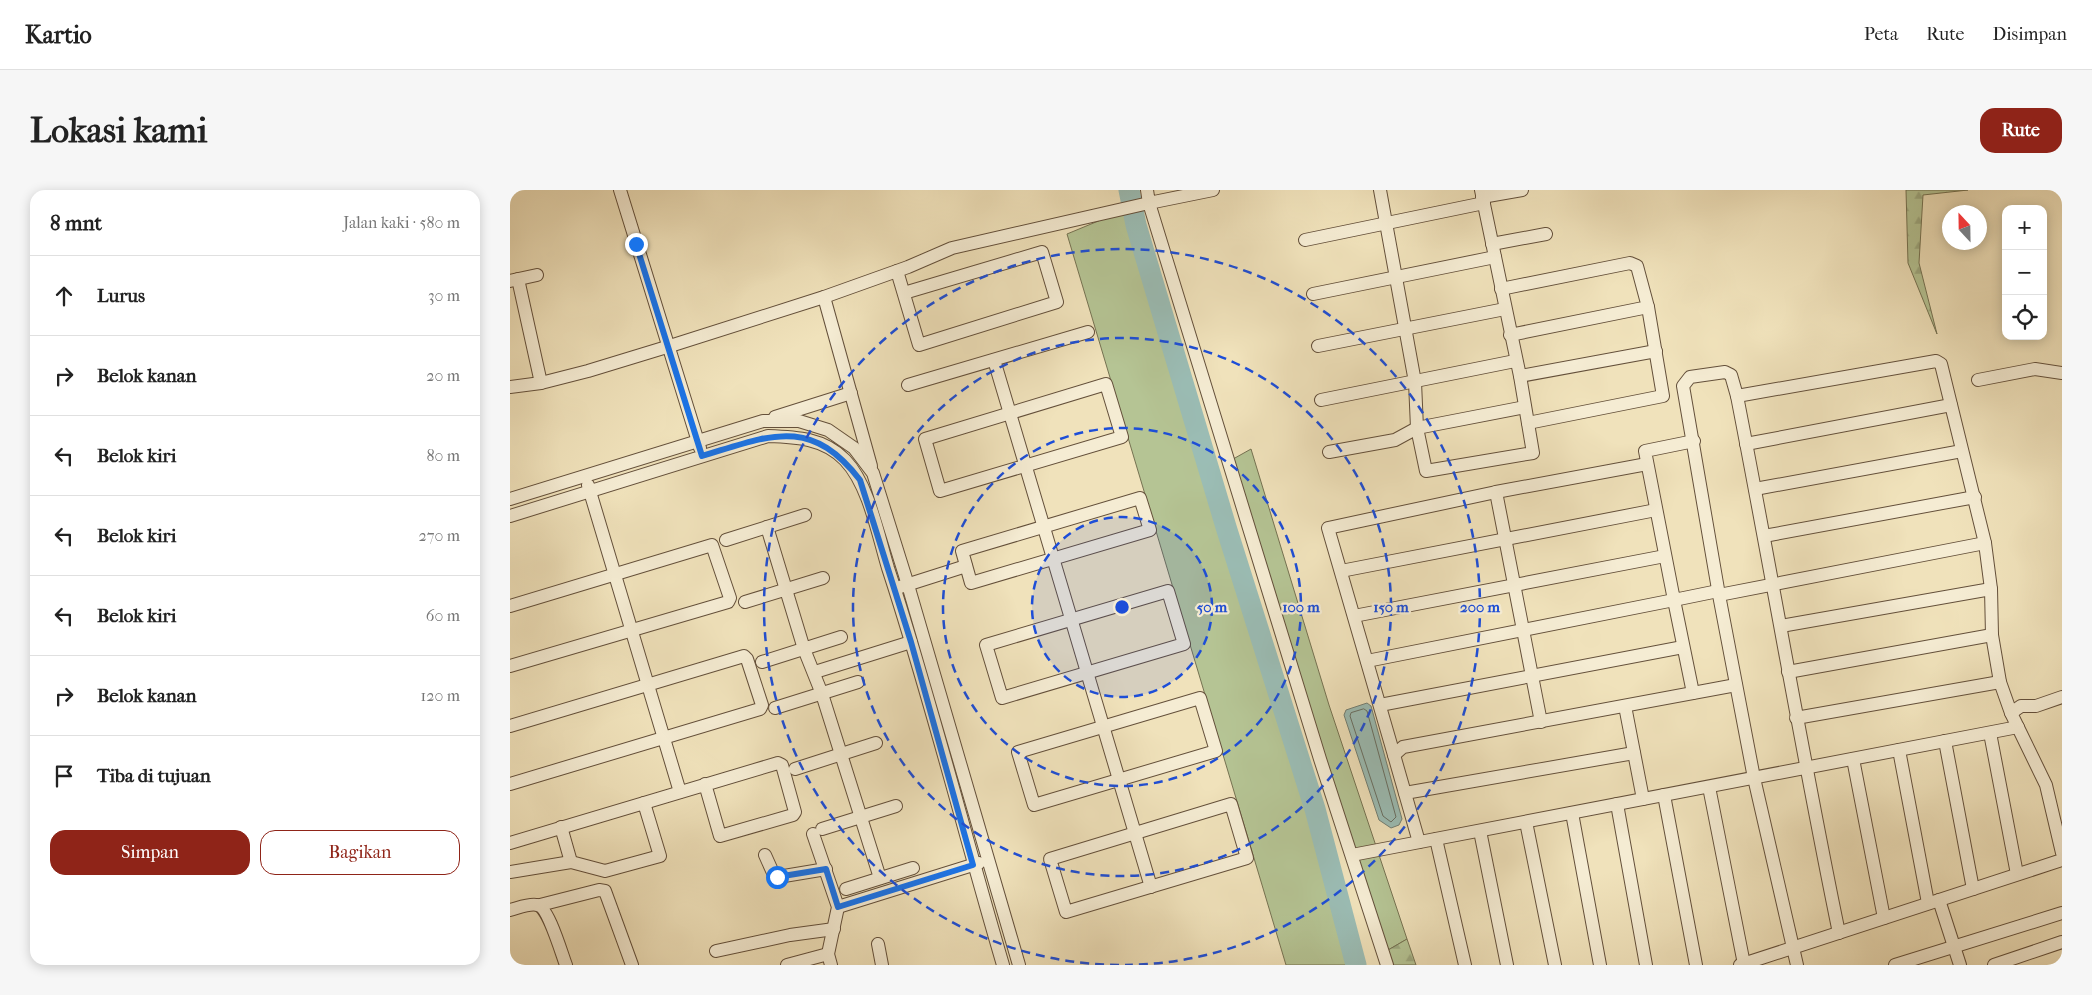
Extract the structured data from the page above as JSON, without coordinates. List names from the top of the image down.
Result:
{
  "north": "top",
  "page": {
    "header": "Kartio",
    "nav": ["Peta", "Rute", "Disimpan"],
    "buttons": [
      "Rute",
      ["Simpan", "Bagikan"]
    ],
    "title": "Lokasi kami",
    "heading": ["8 mnt", "Jalan kaki · 580 m"],
    "map_buttons": ["+", "−"],
    "list": [
      ["Lurus", "30 m"],
      ["Belok kanan", "20 m"],
      ["Belok kiri", "80 m"],
      ["Belok kiri", "270 m"],
      ["Belok kiri", "60 m"],
      ["Belok kanan", "120 m"],
      "Tiba di tujuan"
    ]
  },
  "rings": [
    "50 m",
    "100 m",
    "150 m",
    "200 m"
  ]
}
